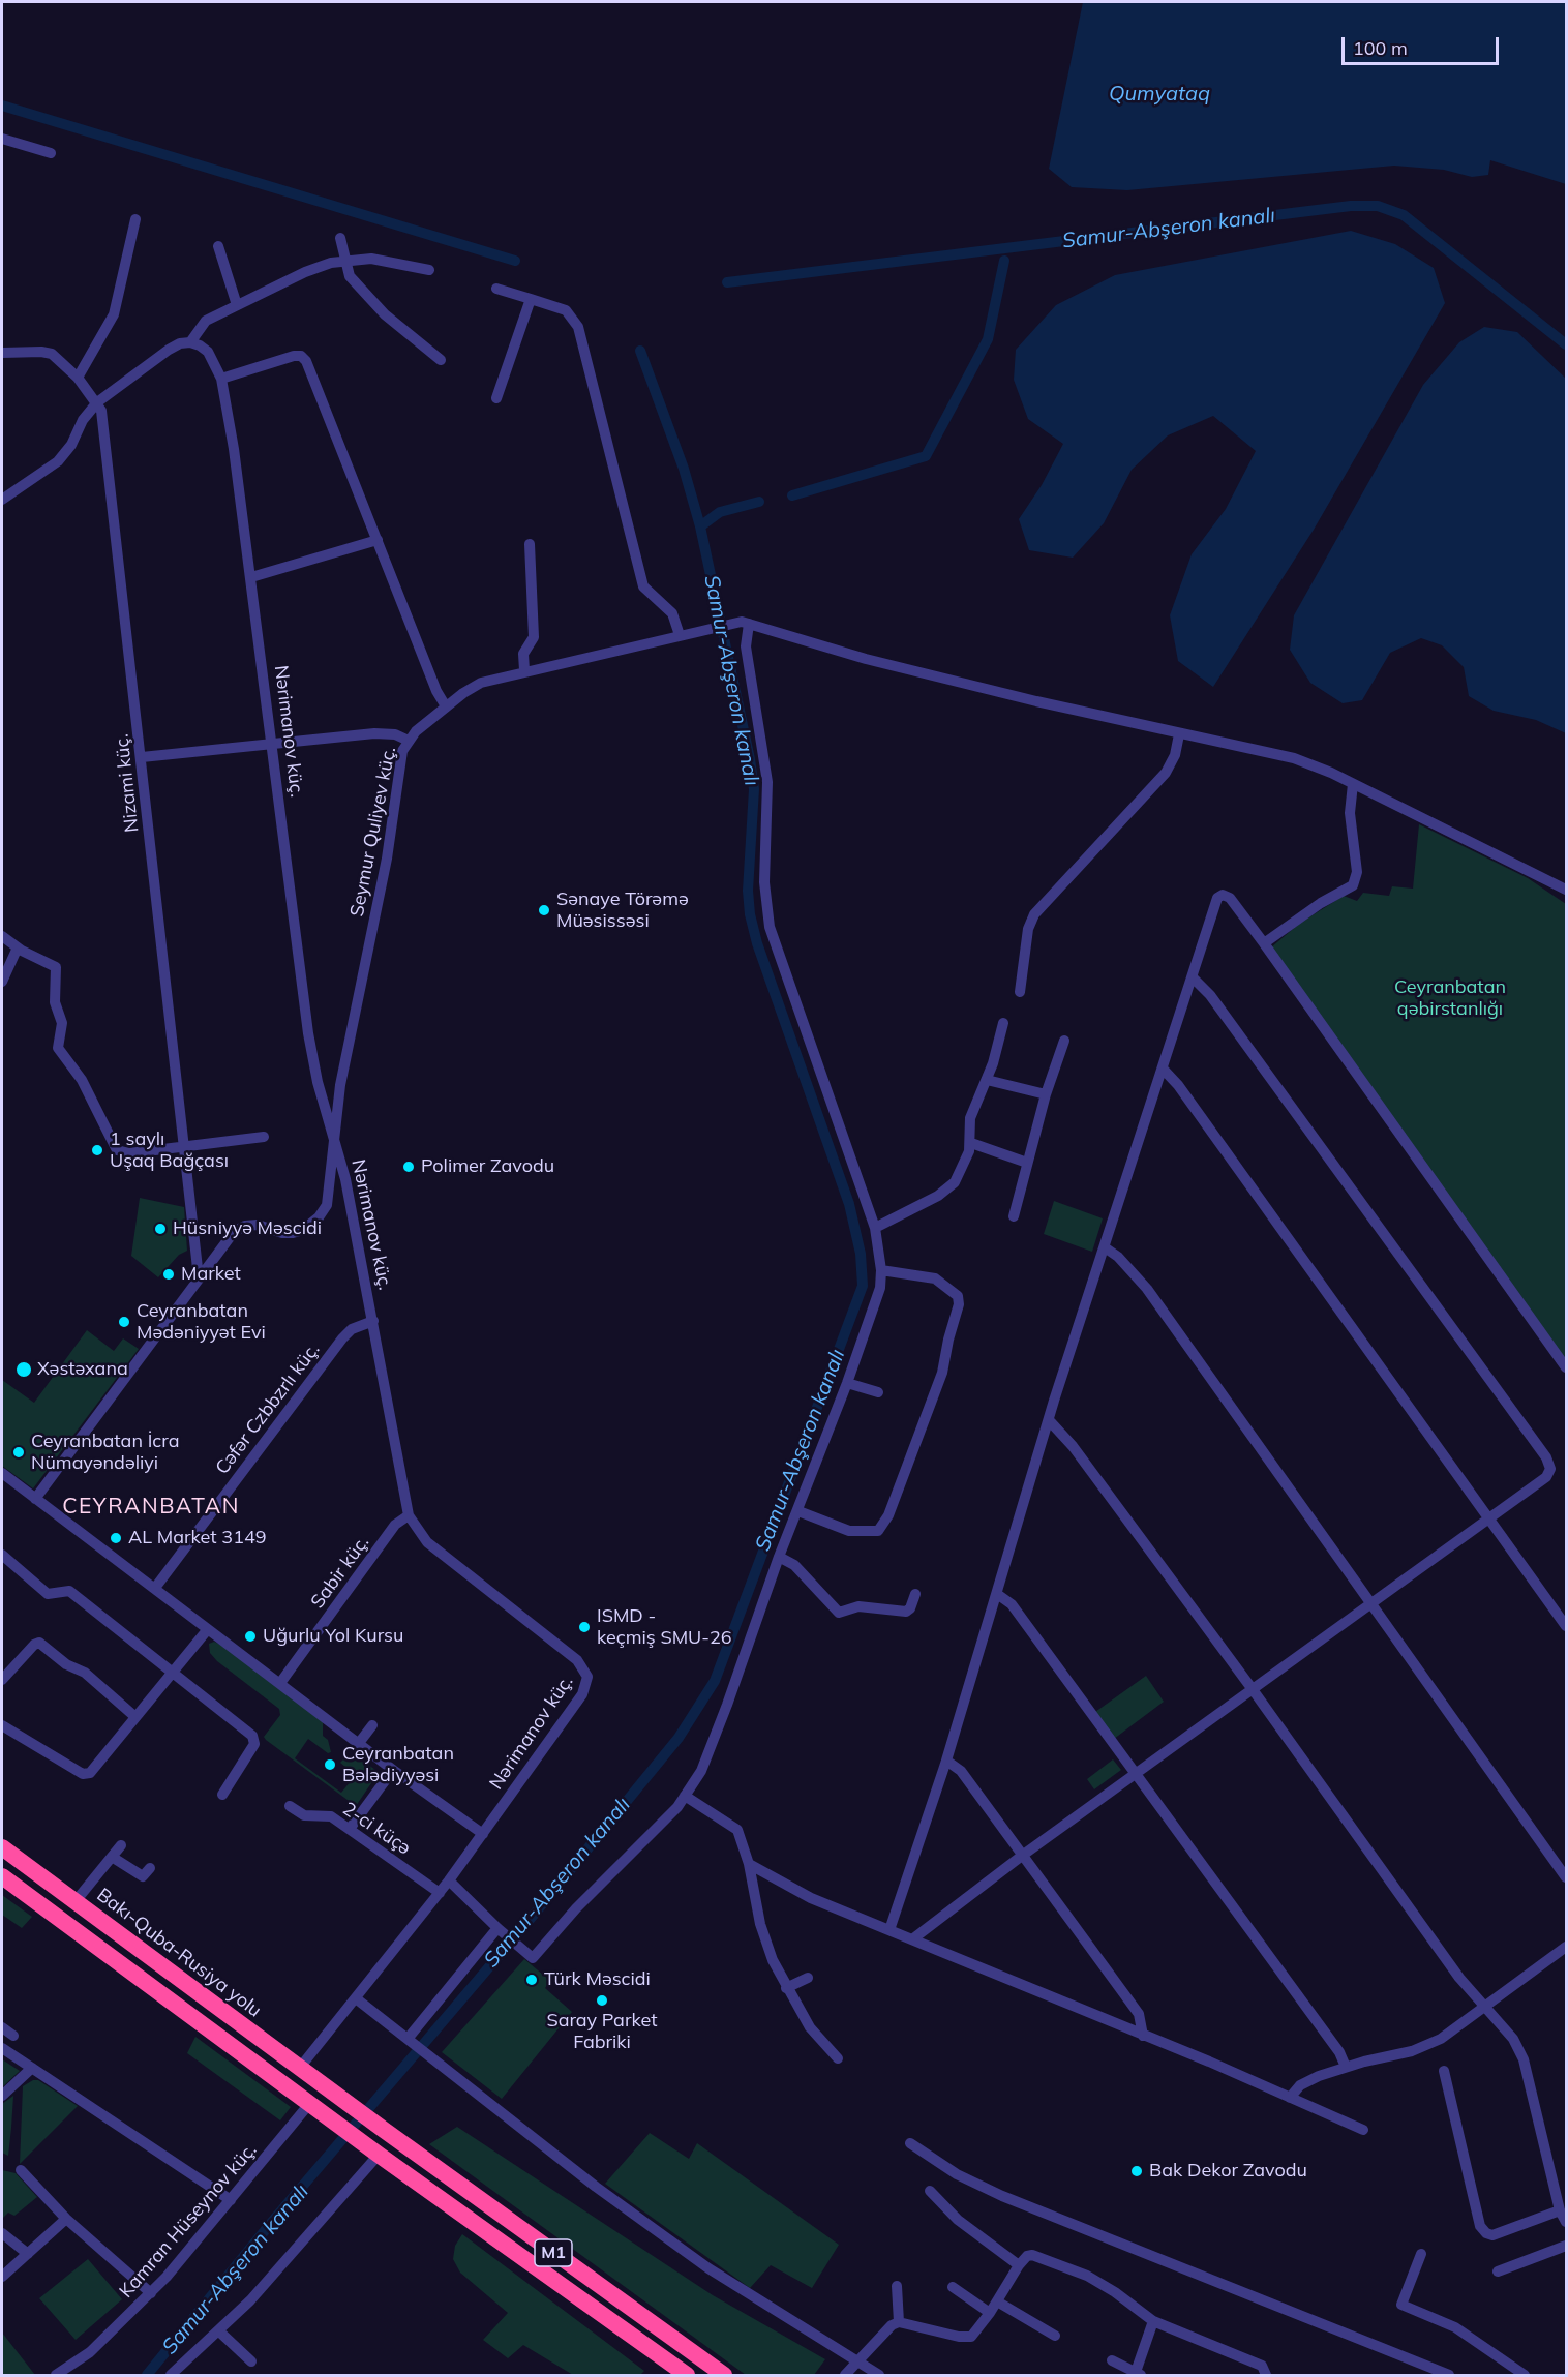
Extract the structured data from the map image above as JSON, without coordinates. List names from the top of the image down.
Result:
{
  "streets": {
    "highway": ["Bakı-Quba-Rusiya yolu", "M1"],
    "street": [
      "Nərimanov küç.",
      "Nizami küç.",
      "Seymur Quliyev küç.",
      "Cəfər Czbbzrlı küç.",
      "Sabir küç.",
      "2-ci küçə",
      "Kamran Hüseynov küç."
    ]
  },
  "crossings": [
    ["Nərimanov küç.", "Seymur Quliyev küç."],
    ["Nərimanov küç.", "Cəfər Czbbzrlı küç."],
    ["Nərimanov küç.", "Sabir küç."],
    ["Nərimanov küç.", "2-ci küçə"],
    ["Nərimanov küç.", "Bakı-Quba-Rusiya yolu"]
  ],
  "districts": ["CEYRANBATAN"],
  "water": ["Qumyataq", "Samur-Abşeron kanalı"],
  "parks": ["Ceyranbatan qəbirstanlığı"],
  "places": [
    "Sənaye Törəmə Müəsissəsi",
    "1 saylı Uşaq Bağçası",
    "Polimer Zavodu",
    "Hüsniyyə Məscidi",
    "Market",
    "Ceyranbatan Mədəniyyət Evi",
    "Xəstəxana",
    "Ceyranbatan İcra Nümayəndəliyi",
    "AL Market 3149",
    "ISMD - keçmiş SMU-26",
    "Uğurlu Yol Kursu",
    "Ceyranbatan Bələdiyyəsi",
    "Türk Məscidi",
    "Saray Parket Fabriki",
    "Bak Dekor Zavodu"
  ],
  "scale_bar": "100 m"
}
